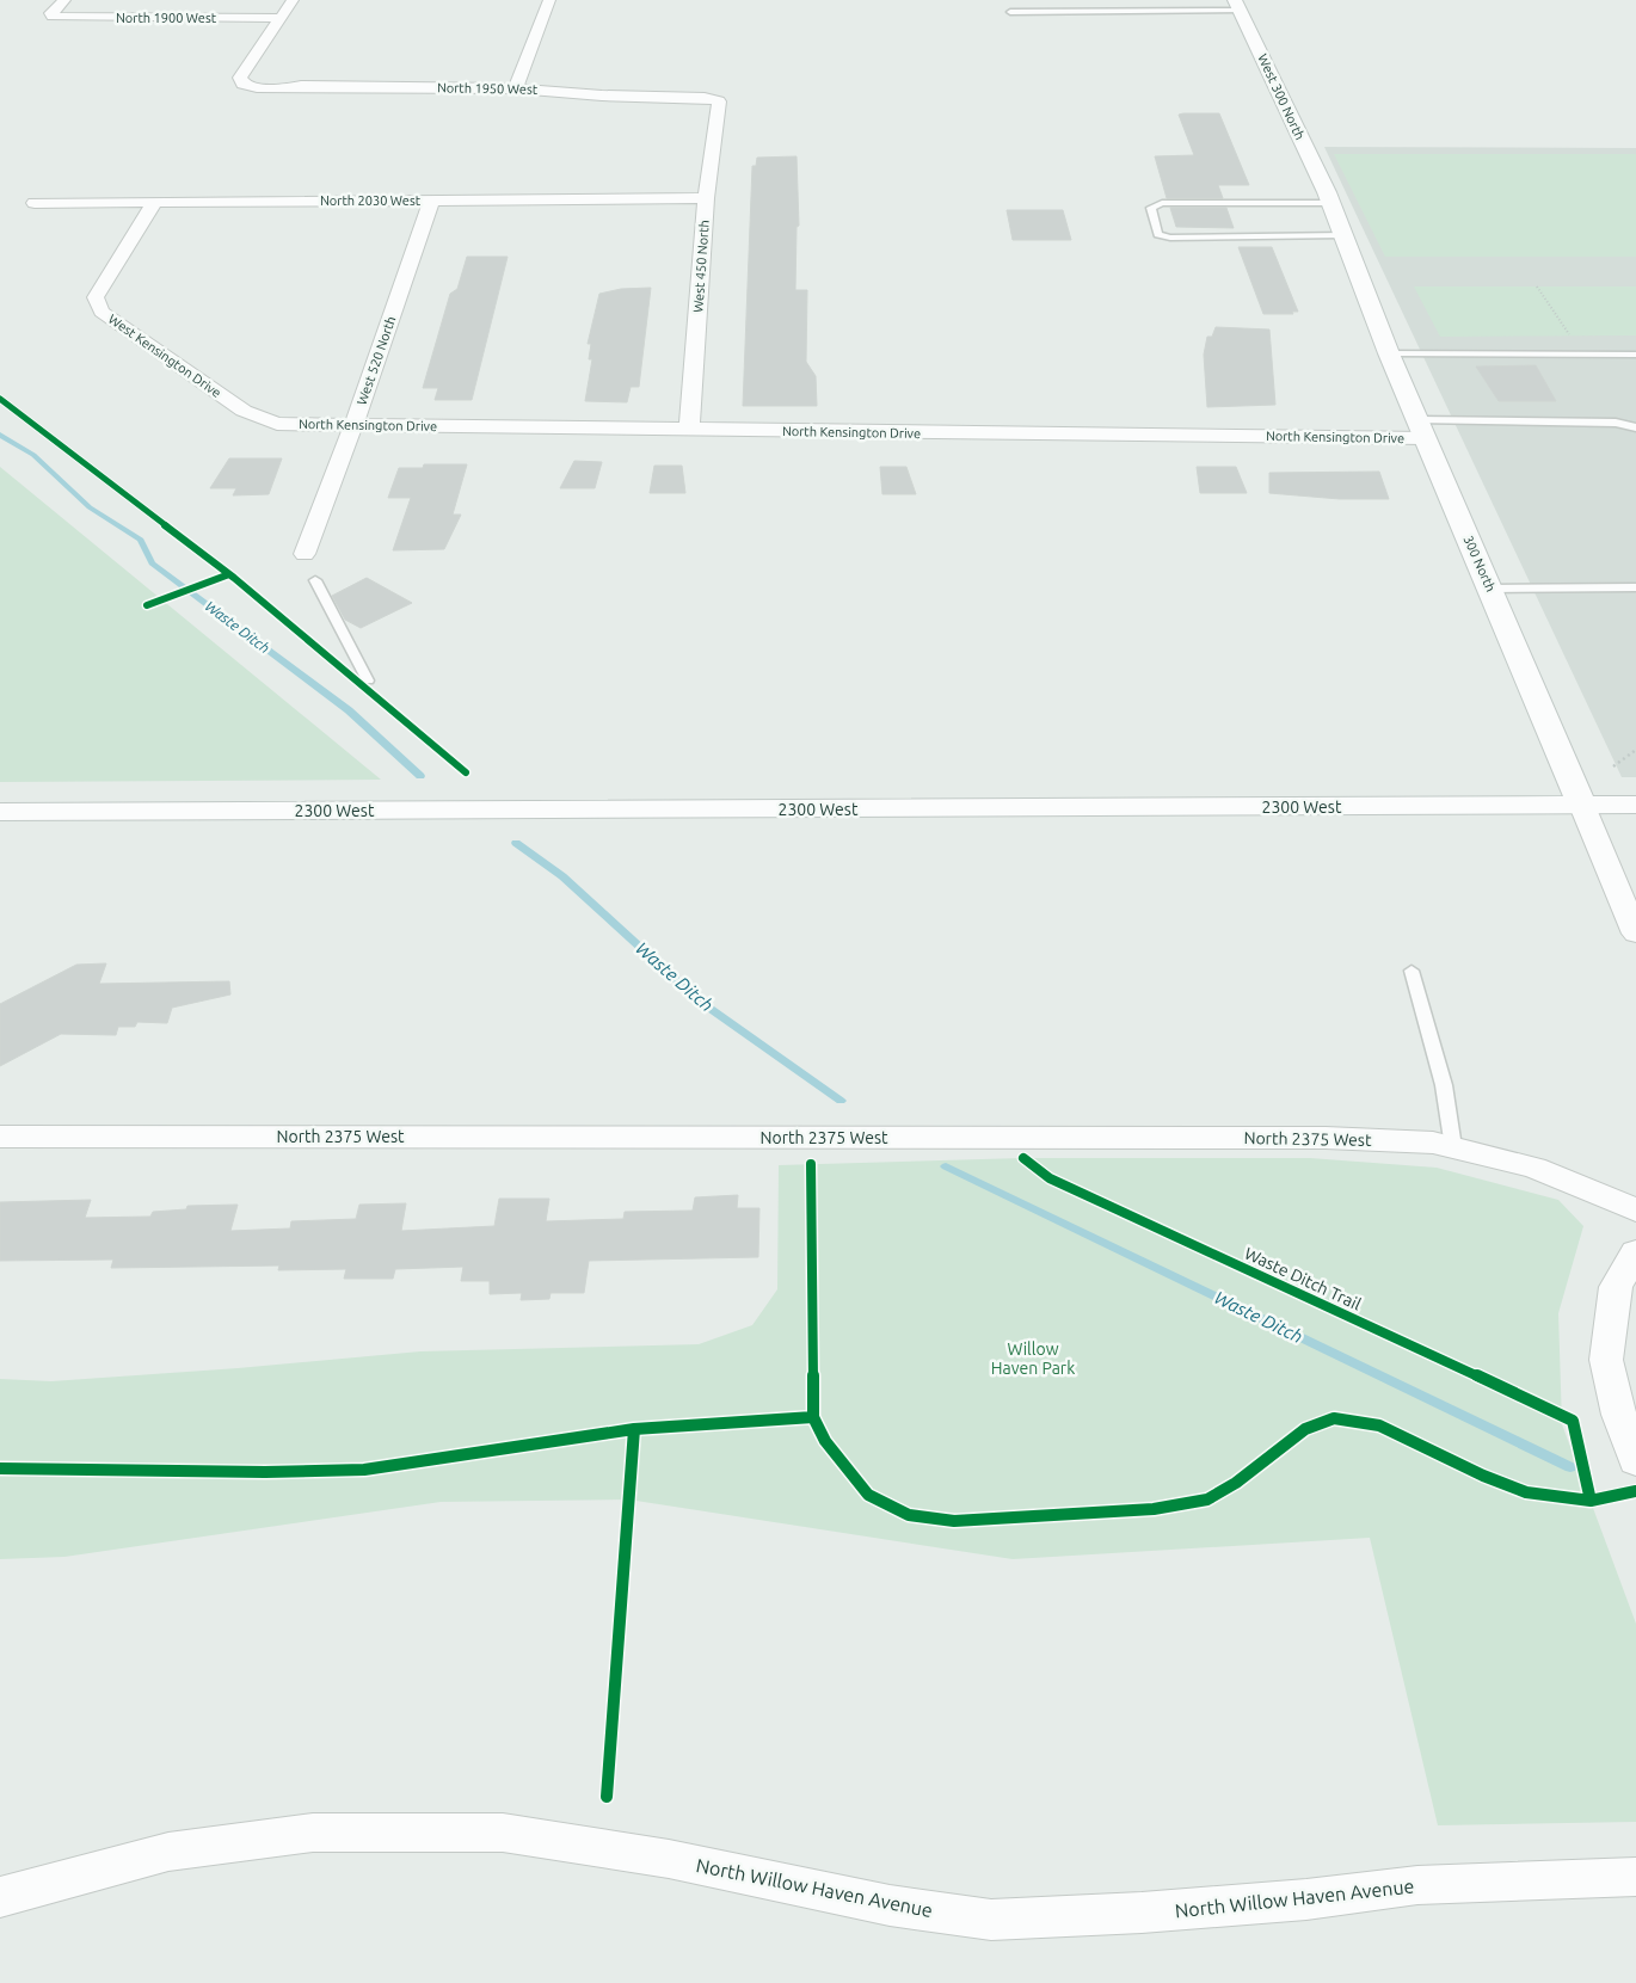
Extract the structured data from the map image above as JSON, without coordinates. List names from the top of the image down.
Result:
{
  "streets": {
    "street": [
      "North 1900 West",
      "North 1950 West",
      "West 300 North",
      "North 2030 West",
      "West 450 North",
      "West Kensington Drive",
      "West 520 North",
      "North Kensington Drive",
      "300 North",
      "2300 West",
      "North 2375 West",
      "North Willow Haven Avenue"
    ],
    "cycle path": ["Waste Ditch Trail"]
  },
  "crossings": [
    ["North 1900 West", "North 1950 West"],
    ["North 1950 West", "West 450 North"],
    ["West 300 North", "300 North"],
    ["North 2030 West", "West 450 North"],
    ["North 2030 West", "West Kensington Drive"],
    ["North 2030 West", "West 520 North"],
    ["West 450 North", "North Kensington Drive"],
    ["West Kensington Drive", "North Kensington Drive"],
    ["West 520 North", "North Kensington Drive"],
    ["North Kensington Drive", "300 North"],
    ["300 North", "2300 West"]
  ],
  "water": ["Waste Ditch"],
  "parks": ["Willow Haven Park"]
}
